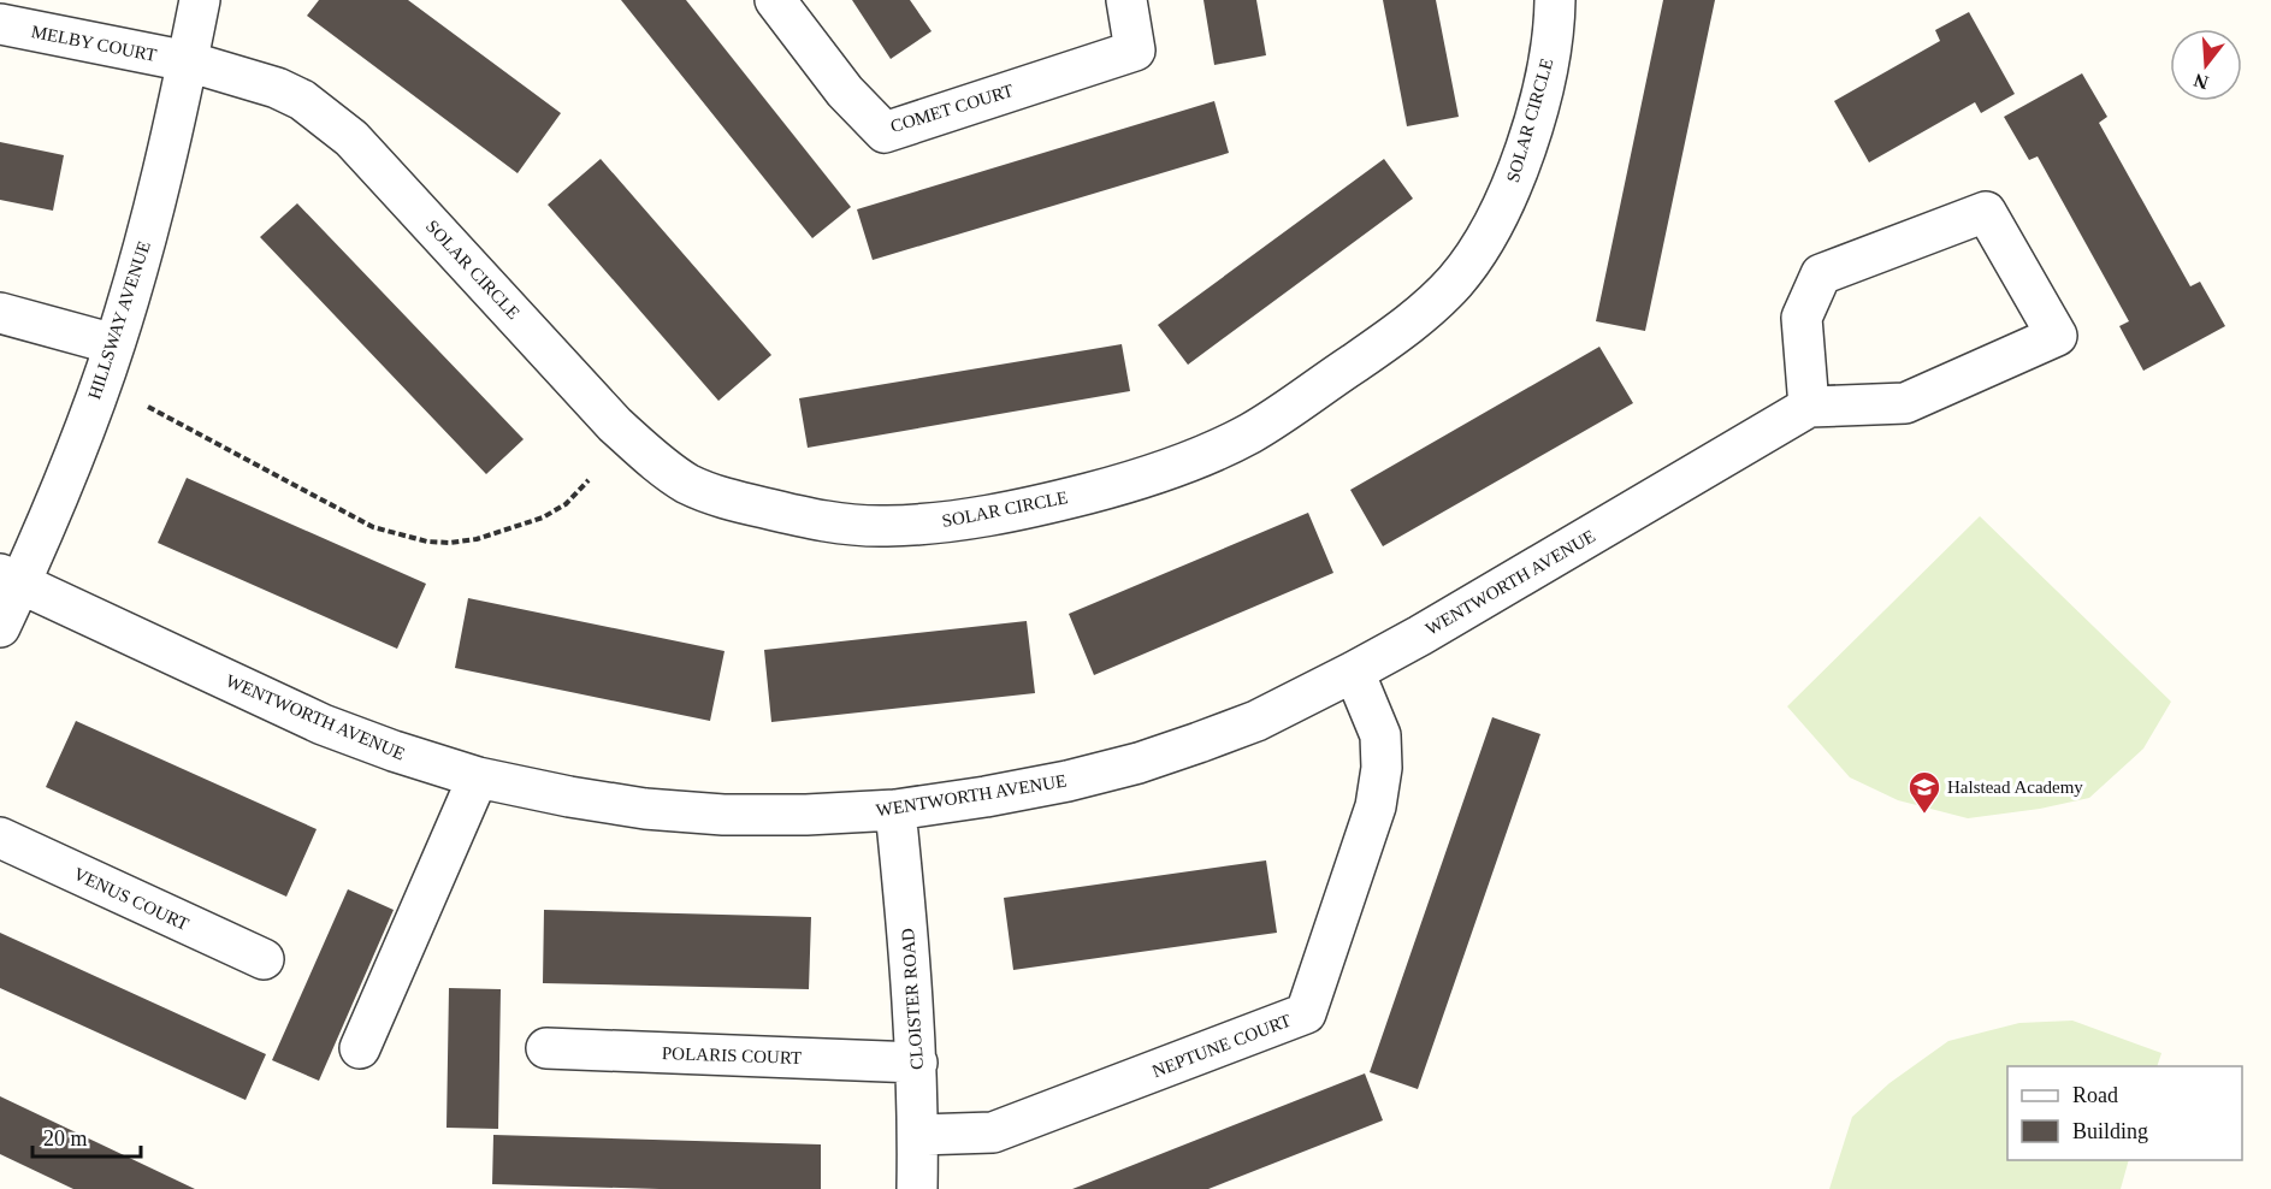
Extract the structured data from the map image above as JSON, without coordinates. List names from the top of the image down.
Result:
{
  "streets": {
    "street": [
      "MELBY COURT",
      "COMET COURT",
      "SOLAR CIRCLE",
      "HILLSWAY AVENUE",
      "WENTWORTH AVENUE",
      "VENUS COURT",
      "CLOISTER ROAD",
      "NEPTUNE COURT",
      "POLARIS COURT"
    ]
  },
  "crossings": [
    ["MELBY COURT", "SOLAR CIRCLE"],
    ["MELBY COURT", "HILLSWAY AVENUE"],
    ["SOLAR CIRCLE", "HILLSWAY AVENUE"],
    ["HILLSWAY AVENUE", "WENTWORTH AVENUE"],
    ["WENTWORTH AVENUE", "CLOISTER ROAD"],
    ["WENTWORTH AVENUE", "NEPTUNE COURT"],
    ["CLOISTER ROAD", "NEPTUNE COURT"],
    ["CLOISTER ROAD", "POLARIS COURT"]
  ],
  "places": {
    "school or university": ["Halstead Academy"]
  },
  "legend": ["Road", "Building"],
  "scale_bar": "20 m",
  "north": "bottom"
}
